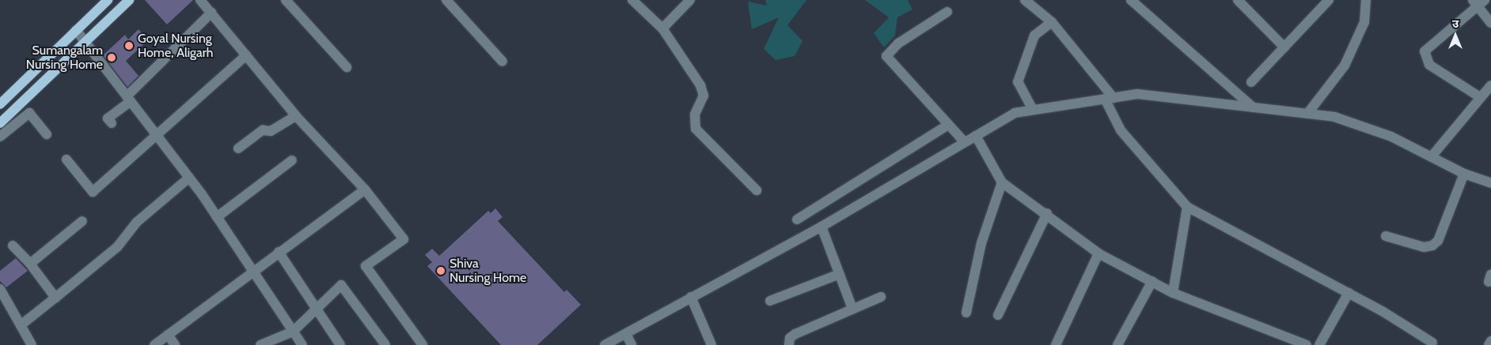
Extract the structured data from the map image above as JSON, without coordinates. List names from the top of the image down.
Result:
{
  "places": ["Goyal Nursing Home, Aligarh", "Sumangalam Nursing Home", "Shiva Nursing Home"],
  "north": "top"
}
